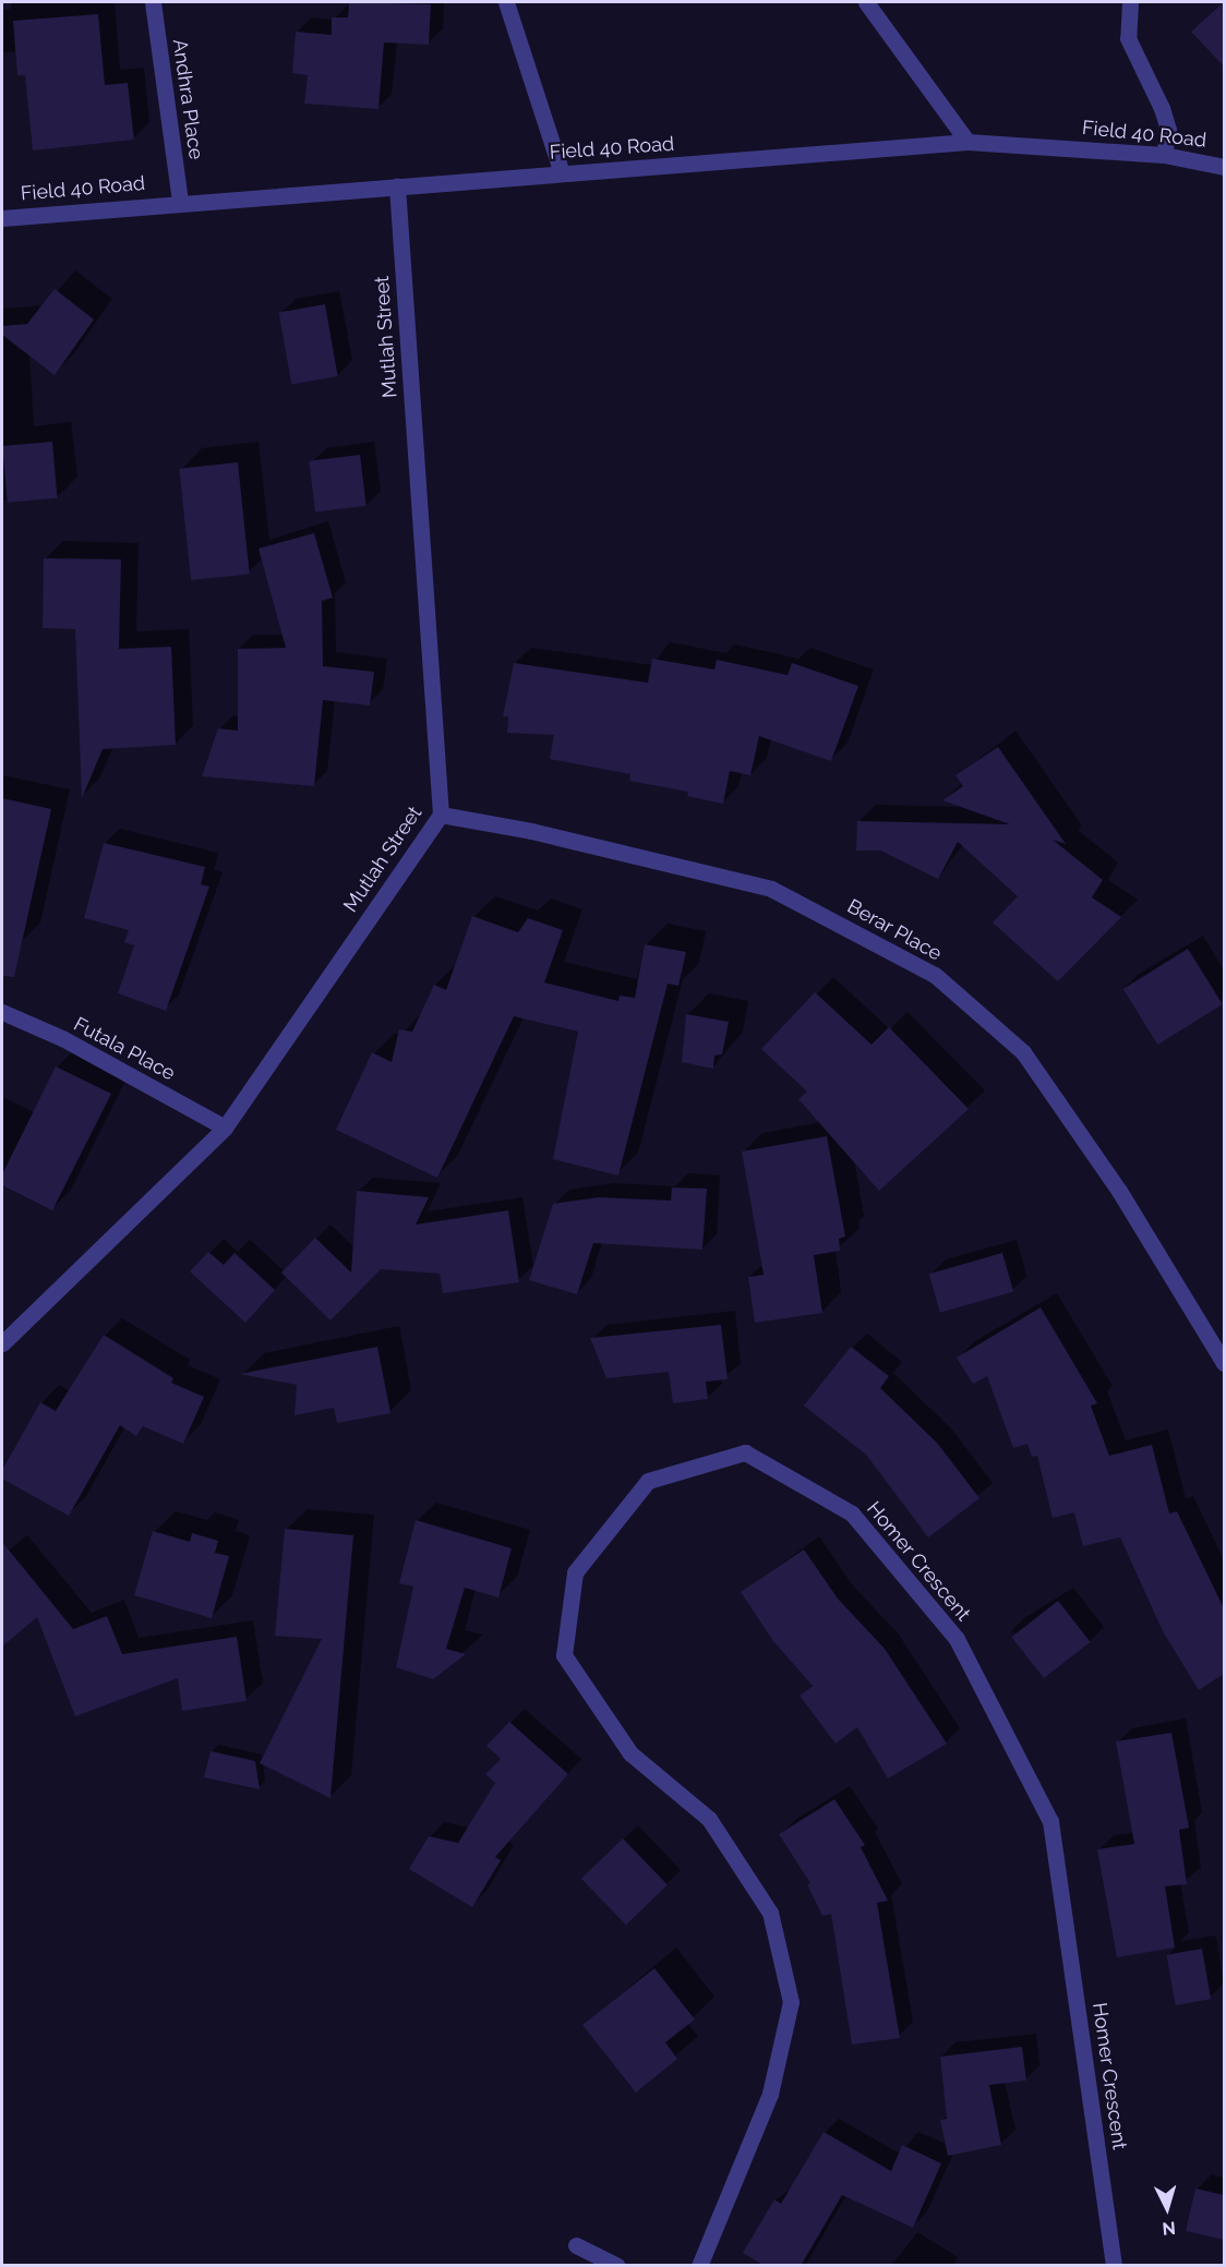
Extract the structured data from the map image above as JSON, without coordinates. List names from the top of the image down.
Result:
{
  "streets": {
    "street": [
      "Andhra Place",
      "Field 40 Road",
      "Mutlah Street",
      "Berar Place",
      "Futala Place",
      "Homer Crescent"
    ]
  },
  "crossings": [
    ["Andhra Place", "Field 40 Road"],
    ["Field 40 Road", "Mutlah Street"],
    ["Mutlah Street", "Berar Place"],
    ["Mutlah Street", "Futala Place"]
  ],
  "north": "bottom"
}
